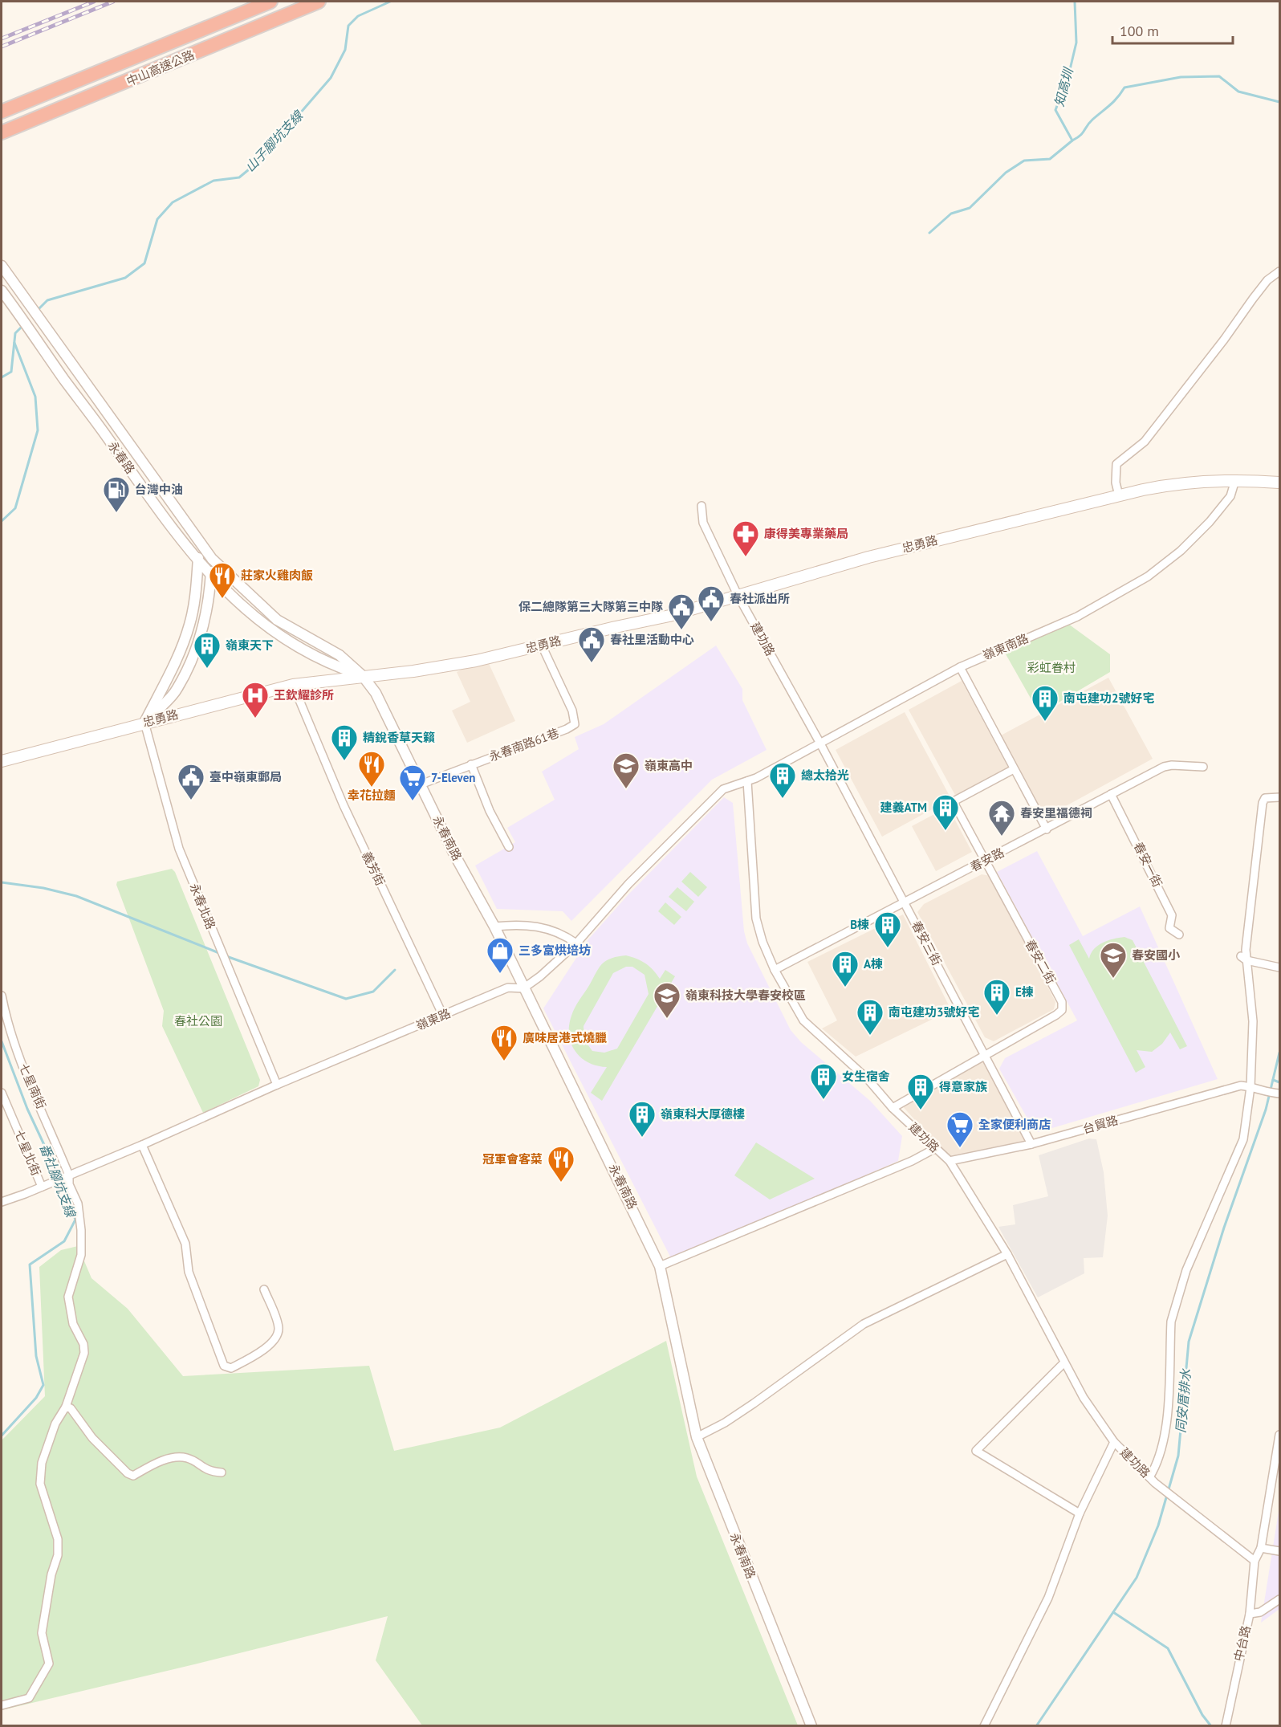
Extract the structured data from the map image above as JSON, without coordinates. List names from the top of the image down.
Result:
{
  "streets": {
    "highway": ["中山高速公路"],
    "main road": ["忠勇路"],
    "street": [
      "永春路",
      "建功路",
      "嶺東南路",
      "永春南路61巷",
      "永春南路",
      "春安路",
      "春安一街",
      "義芳街",
      "永春北路",
      "春安三街",
      "春安二街",
      "嶺東路",
      "七星南街",
      "台貿路",
      "七星北街",
      "中台路"
    ]
  },
  "crossings": [
    ["永春路", "永春南路"],
    ["忠勇路", "建功路"],
    ["忠勇路", "嶺東南路"],
    ["忠勇路", "永春南路61巷"],
    ["忠勇路", "永春南路"],
    ["忠勇路", "義芳街"],
    ["忠勇路", "永春北路"],
    ["建功路", "嶺東南路"],
    ["建功路", "春安路"],
    ["建功路", "春安三街"],
    ["建功路", "春安二街"],
    ["建功路", "嶺東路"],
    ["建功路", "台貿路"],
    ["建功路", "中台路"],
    ["嶺東南路", "春安三街"],
    ["嶺東南路", "嶺東路"],
    ["永春南路61巷", "永春南路"],
    ["永春南路", "嶺東路"],
    ["春安路", "春安一街"],
    ["春安路", "春安三街"],
    ["春安路", "春安二街"],
    ["義芳街", "嶺東路"],
    ["永春北路", "嶺東路"],
    ["春安三街", "春安二街"],
    ["春安三街", "台貿路"],
    ["嶺東路", "七星南街"],
    ["嶺東路", "七星北街"]
  ],
  "water": [
    "知高圳",
    "山子腳坑支線",
    "番社腳坑支線",
    "同安厝排水"
  ],
  "parks": ["彩虹眷村", "春社公園"],
  "places": {
    "fuel station": ["台灣中油"],
    "pharmacy": ["康得美專業藥局"],
    "restaurant": [
      "莊家火雞肉飯",
      "幸花拉麵",
      "廣味居港式燒臘",
      "冠軍會客菜"
    ],
    "public building": [
      "春社派出所",
      "保二總隊第三大隊第三中隊",
      "春社里活動中心",
      "臺中嶺東郵局"
    ],
    "building": [
      "嶺東天下",
      "南屯建功2號好宅",
      "精銳香草天籟",
      "總太拾光",
      "建義ATM",
      "B棟",
      "A棟",
      "E棟",
      "南屯建功3號好宅",
      "女生宿舍",
      "得意家族",
      "嶺東科大厚德樓"
    ],
    "hospital": ["王欽耀診所"],
    "school or university": ["嶺東高中", "春安國小", "嶺東科技大學春安校區"],
    "supermarket": ["7-Eleven", "全家便利商店"],
    "temple": ["春安里福德祠"],
    "shop": ["三多富烘培坊"]
  },
  "scale_bar": "100 m"
}
